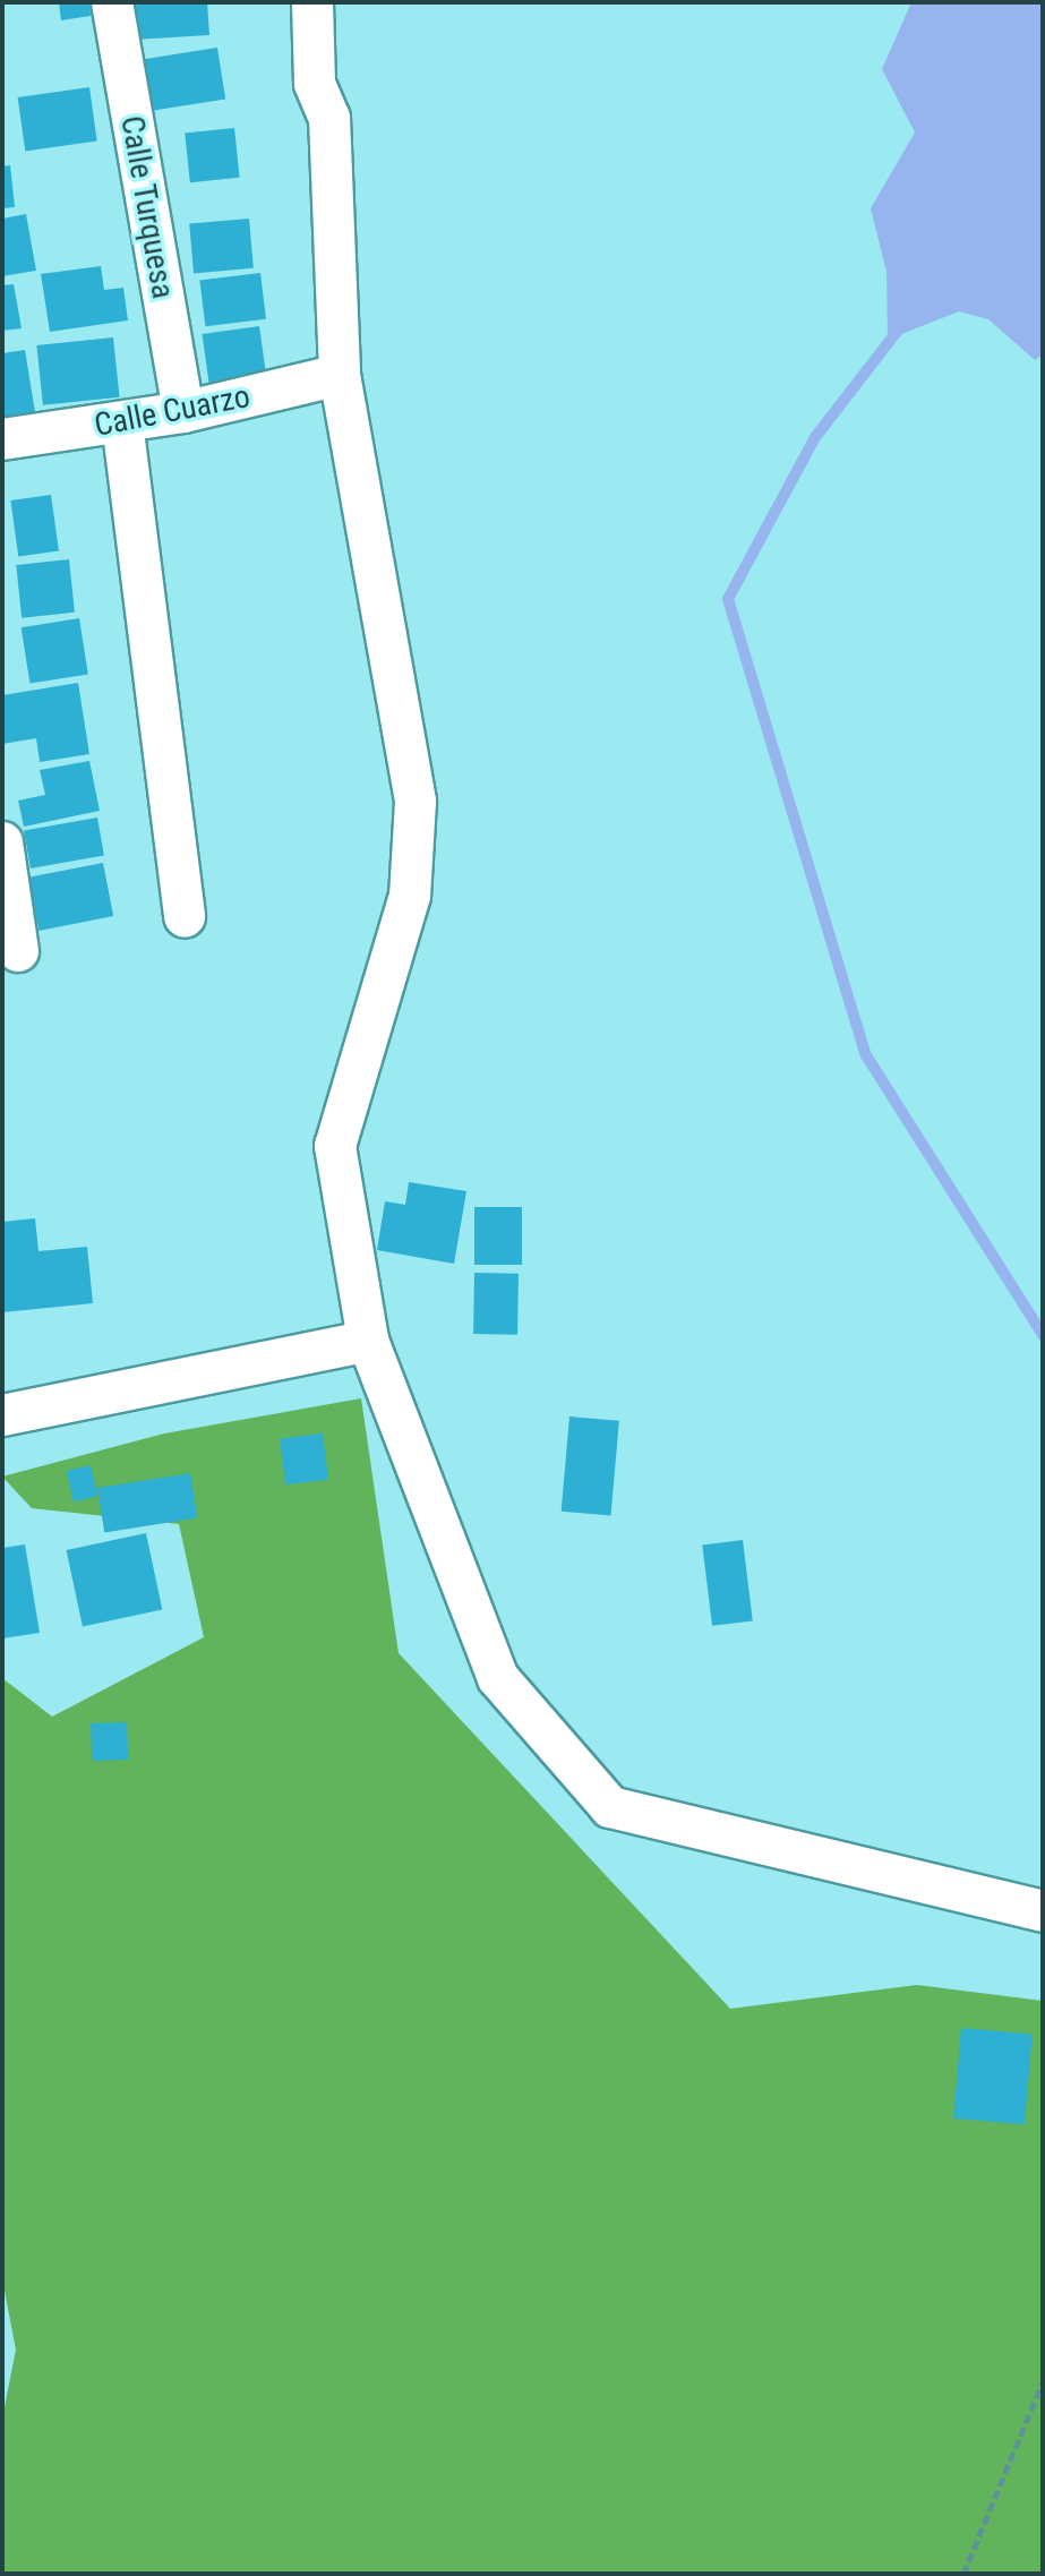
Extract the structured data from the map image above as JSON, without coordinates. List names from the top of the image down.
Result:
{
  "streets": {
    "street": ["Calle Turquesa", "Calle Cuarzo"]
  },
  "crossings": [
    ["Calle Turquesa", "Calle Cuarzo"]
  ]
}
